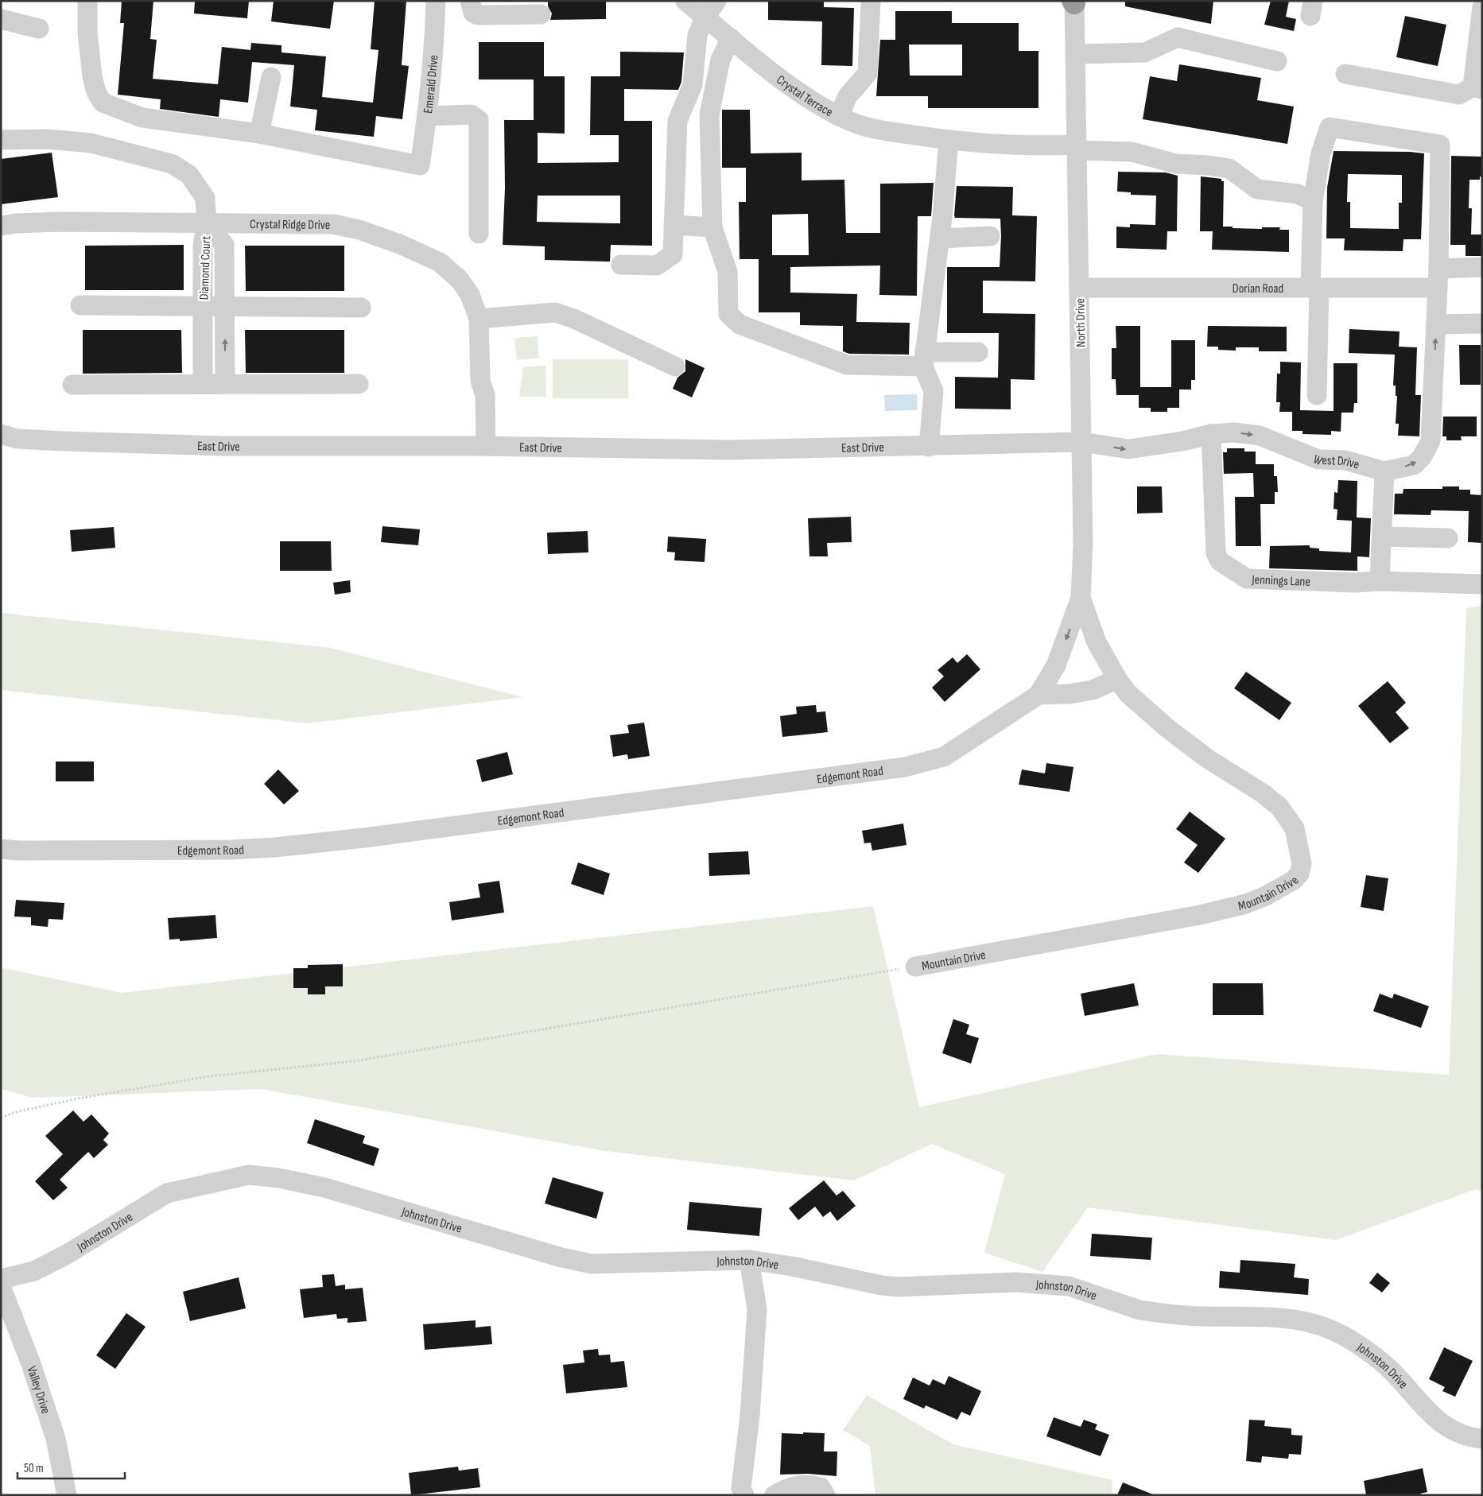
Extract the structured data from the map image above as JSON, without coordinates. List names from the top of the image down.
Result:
{
  "streets": {
    "street": [
      "Emerald Drive",
      "Crystal Terrace",
      "Crystal Ridge Drive",
      "Diamond Court",
      "Dorian Road",
      "North Drive",
      "East Drive",
      "West Drive",
      "Jennings Lane",
      "Edgemont Road",
      "Mountain Drive",
      "Johnston Drive",
      "Valley Drive"
    ]
  },
  "crossings": [
    ["Crystal Terrace", "North Drive"],
    ["Crystal Terrace", "West Drive"],
    ["Crystal Ridge Drive", "Diamond Court"],
    ["Crystal Ridge Drive", "East Drive"],
    ["Dorian Road", "North Drive"],
    ["Dorian Road", "West Drive"],
    ["North Drive", "East Drive"],
    ["North Drive", "West Drive"],
    ["North Drive", "Edgemont Road"],
    ["North Drive", "Mountain Drive"],
    ["East Drive", "West Drive"],
    ["West Drive", "Jennings Lane"]
  ],
  "scale_bar": "50 m"
}
